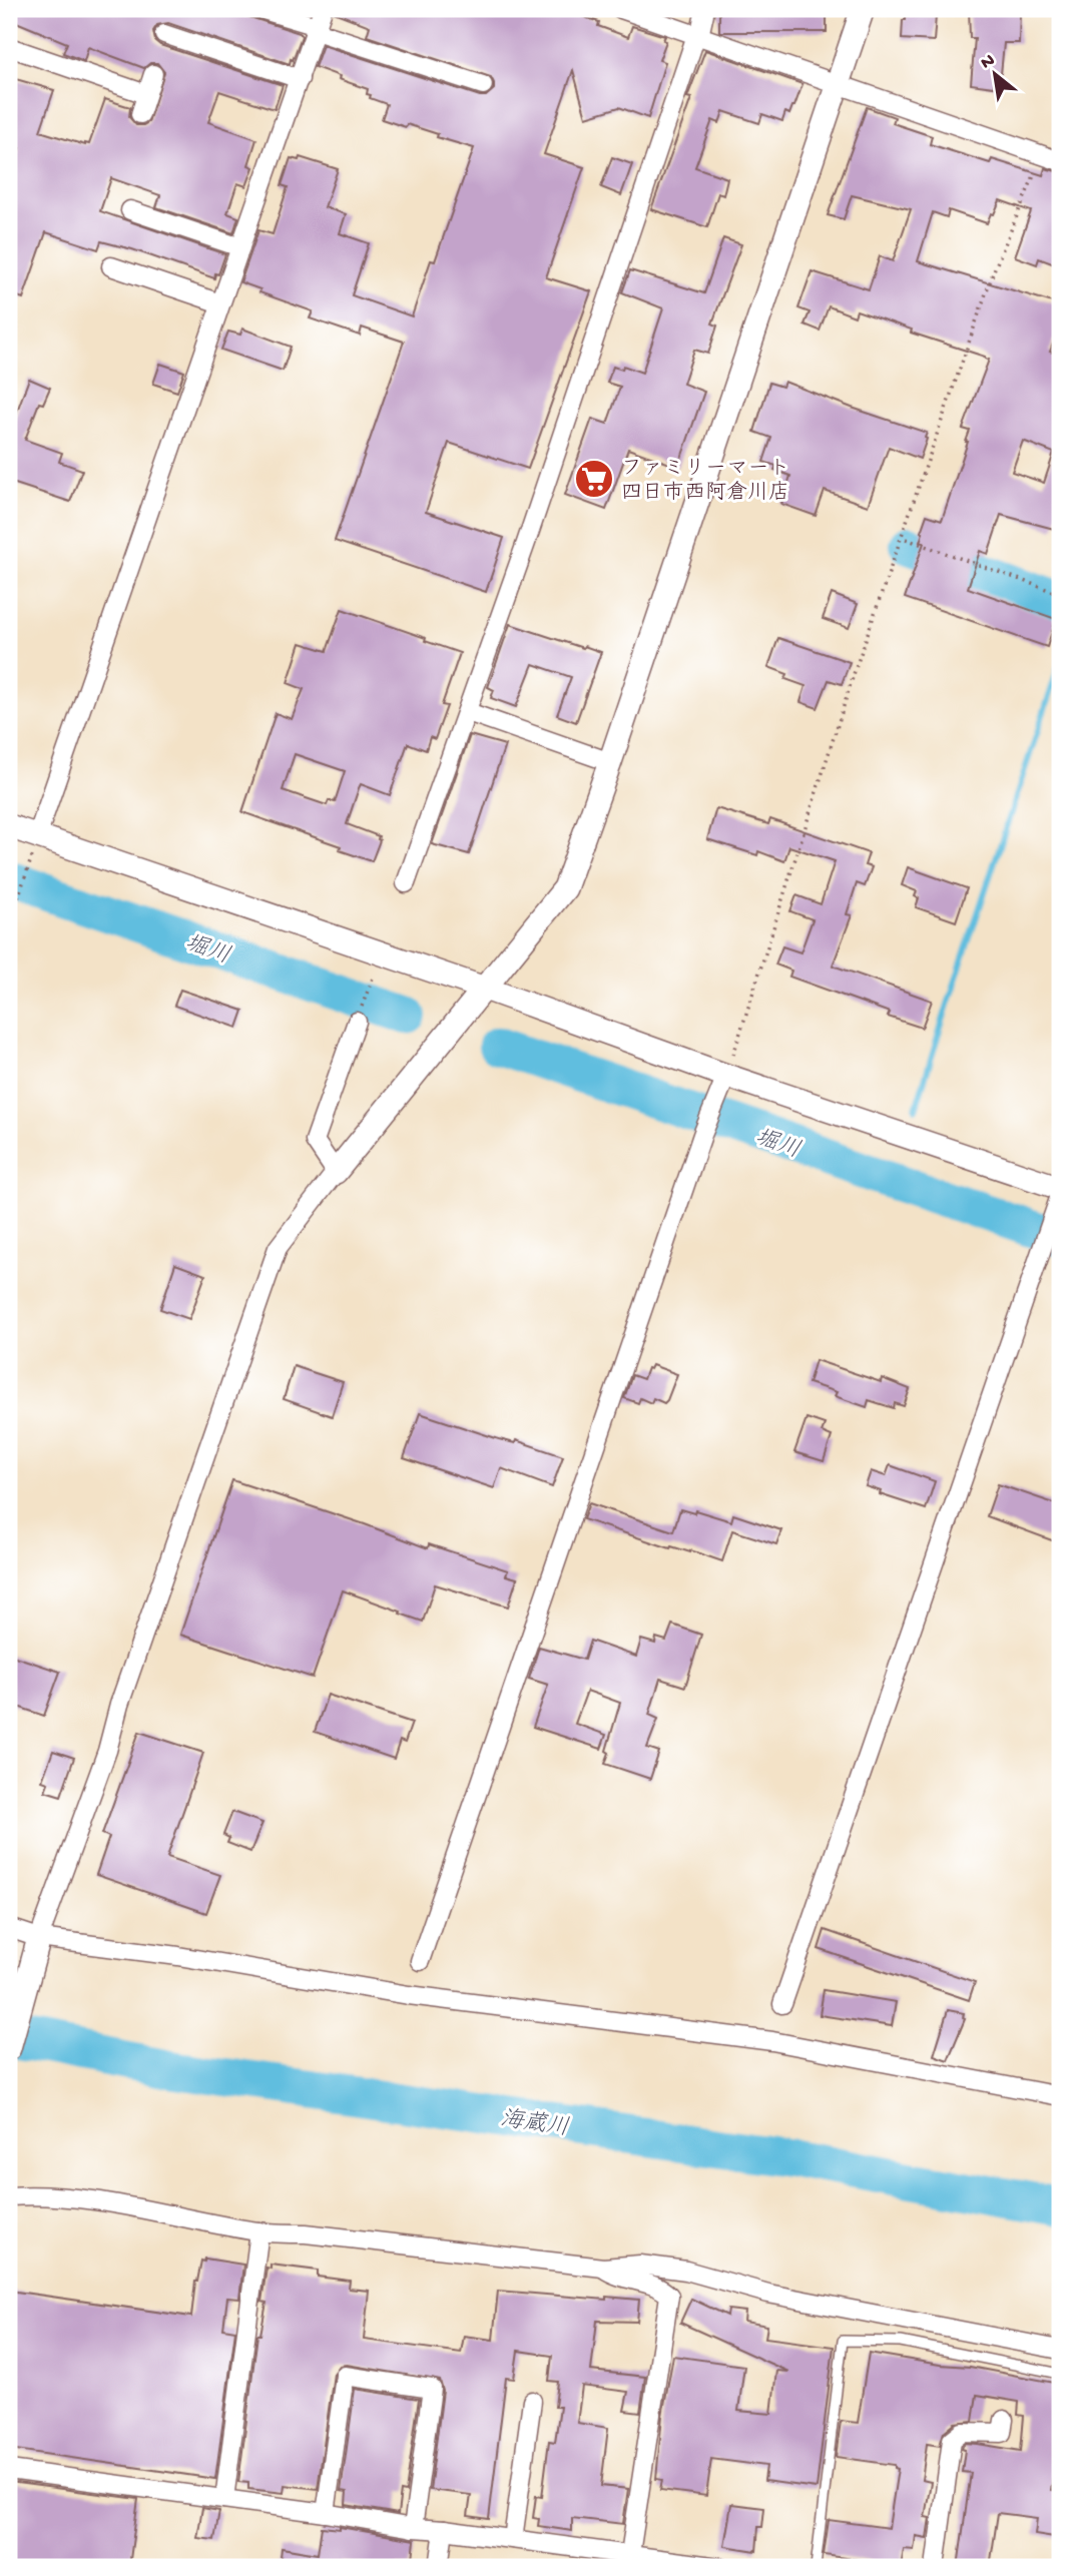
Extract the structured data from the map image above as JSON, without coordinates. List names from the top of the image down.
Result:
{
  "water": ["堀川", "海蔵川"],
  "places": {
    "supermarket": ["ファミリーマート 四日市西阿倉川店"]
  },
  "north": "top left"
}
